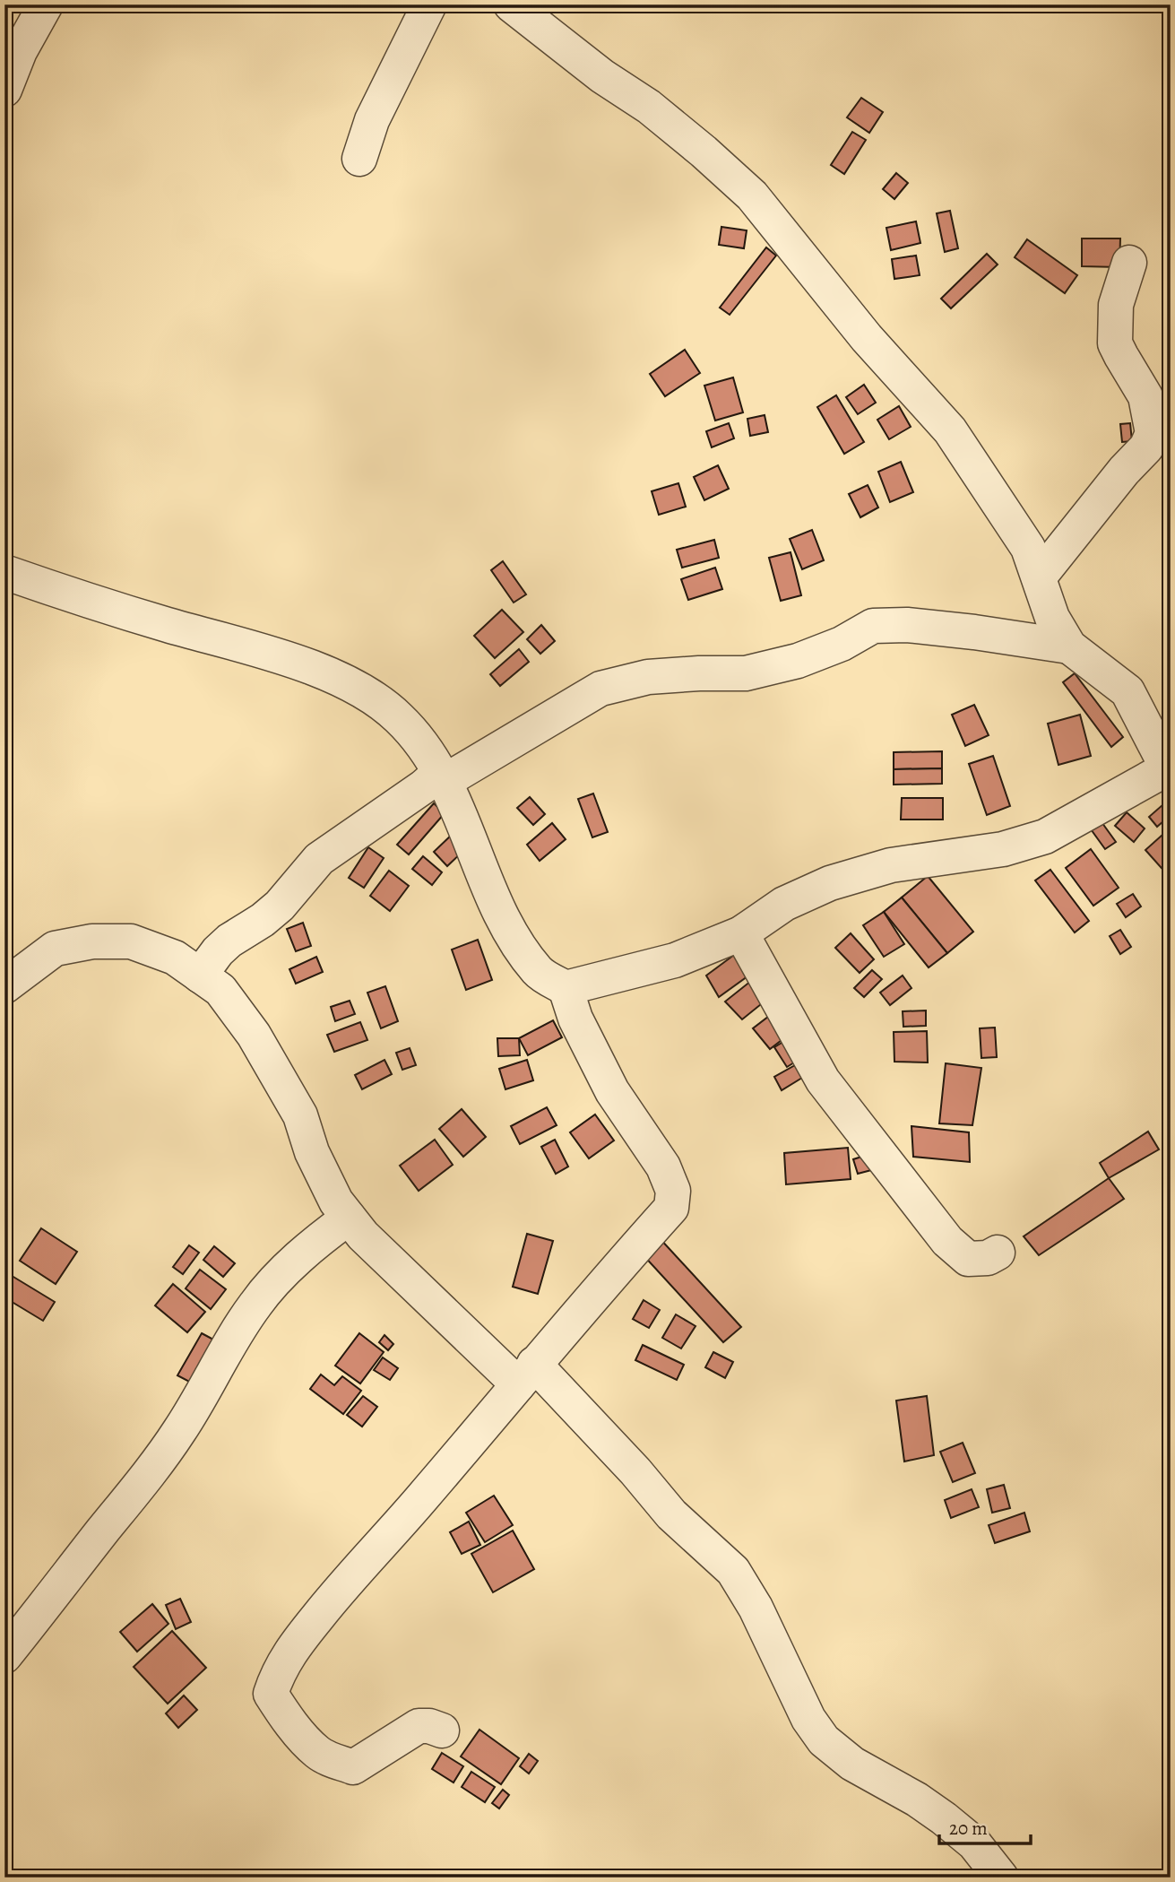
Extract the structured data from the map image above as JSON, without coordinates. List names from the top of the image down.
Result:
{
  "scale_bar": "20 m"
}
